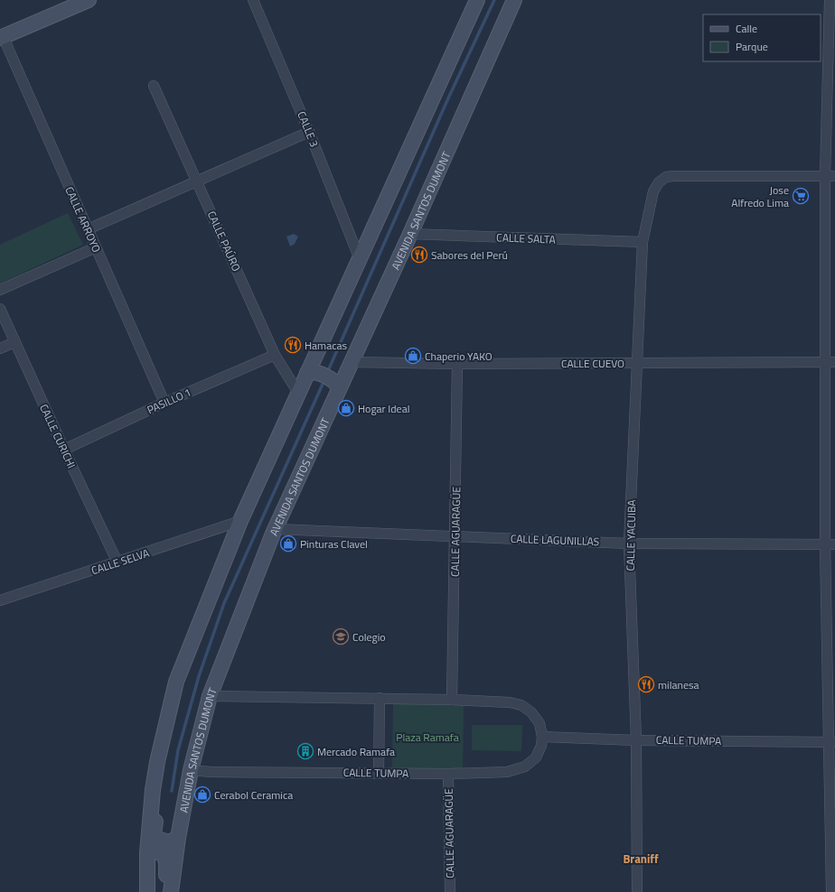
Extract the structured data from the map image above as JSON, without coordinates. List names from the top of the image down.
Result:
{
  "streets": {
    "main road": ["AVENIDA SANTOS DUMONT"],
    "street": [
      "CALLE 3",
      "CALLE ARROYO",
      "CALLE SALTA",
      "CALLE PAÚRO",
      "CALLE CUEVO",
      "PASILLO 1",
      "CALLE CURICHI",
      "CALLE AGUARAGÜE",
      "CALLE YACUIBA",
      "CALLE LAGUNILLAS",
      "CALLE SELVA",
      "CALLE TUMPA"
    ]
  },
  "crossings": [
    ["AVENIDA SANTOS DUMONT", "CALLE SALTA"],
    ["AVENIDA SANTOS DUMONT", "CALLE CUEVO"],
    ["AVENIDA SANTOS DUMONT", "CALLE LAGUNILLAS"],
    ["AVENIDA SANTOS DUMONT", "CALLE TUMPA"],
    ["CALLE ARROYO", "PASILLO 1"],
    ["CALLE SALTA", "CALLE YACUIBA"],
    ["CALLE PAÚRO", "PASILLO 1"],
    ["CALLE CUEVO", "CALLE AGUARAGÜE"],
    ["CALLE CUEVO", "CALLE YACUIBA"],
    ["PASILLO 1", "CALLE CURICHI"],
    ["CALLE CURICHI", "CALLE SELVA"],
    ["CALLE AGUARAGÜE", "CALLE LAGUNILLAS"],
    ["CALLE AGUARAGÜE", "CALLE TUMPA"],
    ["CALLE YACUIBA", "CALLE LAGUNILLAS"],
    ["CALLE YACUIBA", "CALLE TUMPA"]
  ],
  "districts": ["Braniff"],
  "parks": ["Plaza Ramafa"],
  "places": {
    "supermarket": ["Jose Alfredo Lima"],
    "restaurant": ["Sabores del Perú", "Hamacas", "milanesa"],
    "shop": [
      "Chaperio YAKO",
      "Hogar Ideal",
      "Pinturas Clavel",
      "Cerabol Ceramica"
    ],
    "school or university": ["Colegio"],
    "building": ["Mercado Ramafa"]
  },
  "legend": ["Calle", "Parque"]
}
